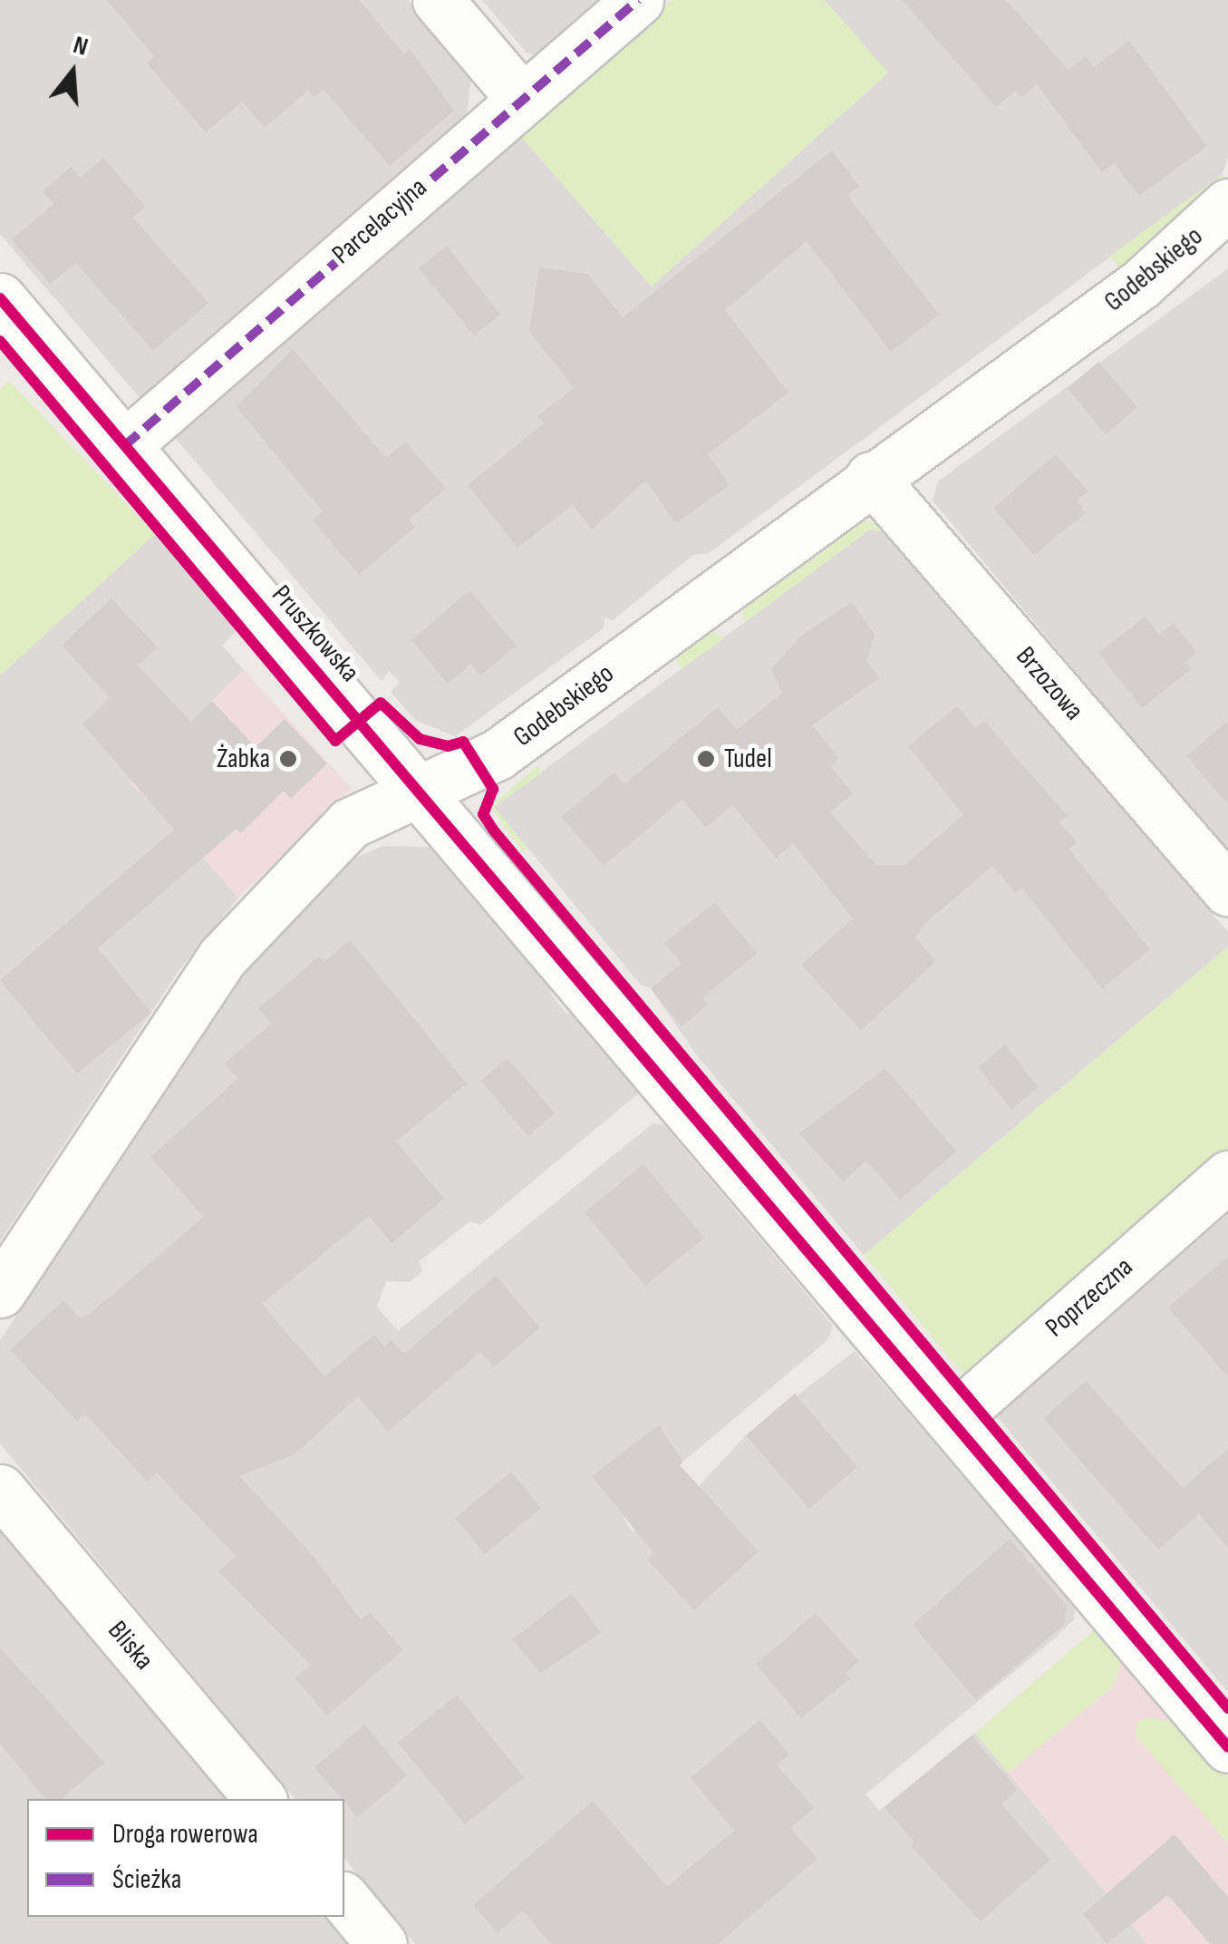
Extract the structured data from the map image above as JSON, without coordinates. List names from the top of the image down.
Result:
{
  "streets": {
    "street": [
      "Parcelacyjna",
      "Godebskiego",
      "Pruszkowska",
      "Brzozowa",
      "Poprzeczna",
      "Bliska"
    ]
  },
  "crossings": [
    ["Parcelacyjna", "Pruszkowska"],
    ["Godebskiego", "Pruszkowska"],
    ["Godebskiego", "Brzozowa"],
    ["Pruszkowska", "Poprzeczna"]
  ],
  "places": ["Żabka", "Tudel"],
  "legend": ["Droga rowerowa", "Ścieżka"],
  "north": "top"
}
